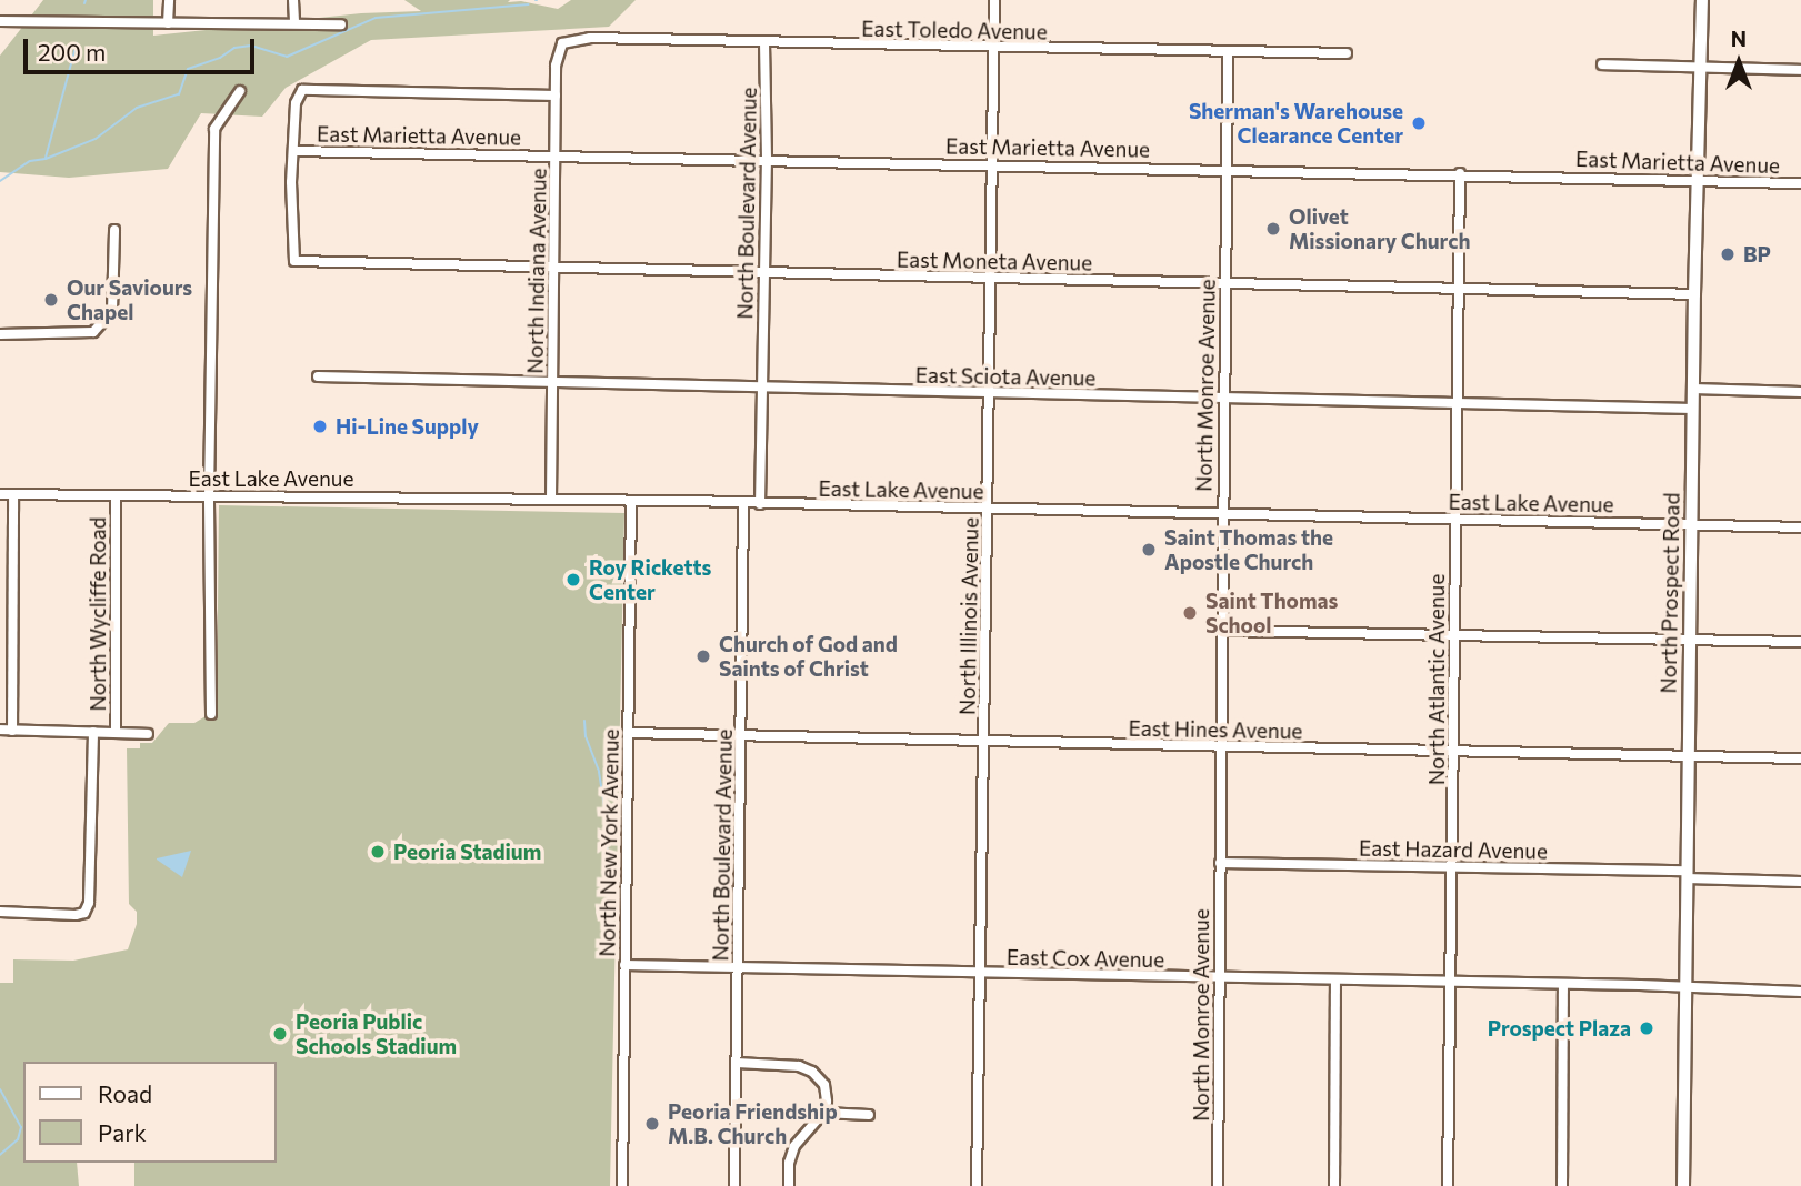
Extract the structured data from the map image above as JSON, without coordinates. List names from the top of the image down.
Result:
{
  "streets": {
    "main road": ["North Prospect Road"],
    "street": [
      "East Toledo Avenue",
      "East Marietta Avenue",
      "North Boulevard Avenue",
      "East Moneta Avenue",
      "North Indiana Avenue",
      "East Sciota Avenue",
      "North Monroe Avenue",
      "East Lake Avenue",
      "North Wycliffe Road",
      "North Illinois Avenue",
      "North Atlantic Avenue",
      "East Hines Avenue",
      "North New York Avenue",
      "East Hazard Avenue",
      "East Cox Avenue"
    ]
  },
  "crossings": [
    ["East Toledo Avenue", "North Boulevard Avenue"],
    ["East Toledo Avenue", "North Indiana Avenue"],
    ["East Toledo Avenue", "North Monroe Avenue"],
    ["East Toledo Avenue", "North Illinois Avenue"],
    ["East Marietta Avenue", "North Boulevard Avenue"],
    ["East Marietta Avenue", "East Moneta Avenue"],
    ["East Marietta Avenue", "North Indiana Avenue"],
    ["East Marietta Avenue", "North Monroe Avenue"],
    ["East Marietta Avenue", "North Prospect Road"],
    ["East Marietta Avenue", "North Illinois Avenue"],
    ["East Marietta Avenue", "North Atlantic Avenue"],
    ["North Boulevard Avenue", "East Moneta Avenue"],
    ["North Boulevard Avenue", "East Sciota Avenue"],
    ["North Boulevard Avenue", "East Lake Avenue"],
    ["North Boulevard Avenue", "East Hines Avenue"],
    ["North Boulevard Avenue", "East Cox Avenue"],
    ["East Moneta Avenue", "North Indiana Avenue"],
    ["East Moneta Avenue", "North Monroe Avenue"],
    ["East Moneta Avenue", "North Prospect Road"],
    ["East Moneta Avenue", "North Illinois Avenue"],
    ["East Moneta Avenue", "North Atlantic Avenue"],
    ["North Indiana Avenue", "East Sciota Avenue"],
    ["North Indiana Avenue", "East Lake Avenue"],
    ["East Sciota Avenue", "North Monroe Avenue"],
    ["East Sciota Avenue", "North Prospect Road"],
    ["East Sciota Avenue", "North Illinois Avenue"],
    ["East Sciota Avenue", "North Atlantic Avenue"],
    ["North Monroe Avenue", "East Lake Avenue"],
    ["North Monroe Avenue", "East Hines Avenue"],
    ["North Monroe Avenue", "East Hazard Avenue"],
    ["North Monroe Avenue", "East Cox Avenue"],
    ["East Lake Avenue", "North Prospect Road"],
    ["East Lake Avenue", "North Wycliffe Road"],
    ["East Lake Avenue", "North Illinois Avenue"],
    ["East Lake Avenue", "North Atlantic Avenue"],
    ["East Lake Avenue", "North New York Avenue"],
    ["North Prospect Road", "East Hines Avenue"],
    ["North Prospect Road", "East Hazard Avenue"],
    ["North Prospect Road", "East Cox Avenue"],
    ["North Illinois Avenue", "East Hines Avenue"],
    ["North Illinois Avenue", "East Cox Avenue"],
    ["North Atlantic Avenue", "East Hines Avenue"],
    ["North Atlantic Avenue", "East Hazard Avenue"],
    ["North Atlantic Avenue", "East Cox Avenue"],
    ["East Hines Avenue", "North New York Avenue"],
    ["North New York Avenue", "East Cox Avenue"]
  ],
  "places": [
    "Sherman's Warehouse Clearance Center",
    "Olivet Missionary Church",
    "BP",
    "Our Saviours Chapel",
    "Hi-Line Supply",
    "Saint Thomas the Apostle Church",
    "Roy Ricketts Center",
    "Saint Thomas School",
    "Church of God and Saints of Christ",
    "Peoria Stadium",
    "Prospect Plaza",
    "Peoria Public Schools Stadium",
    "Peoria Friendship M.B. Church"
  ],
  "legend": ["Road", "Park"],
  "scale_bar": "200 m",
  "north": "top"
}
